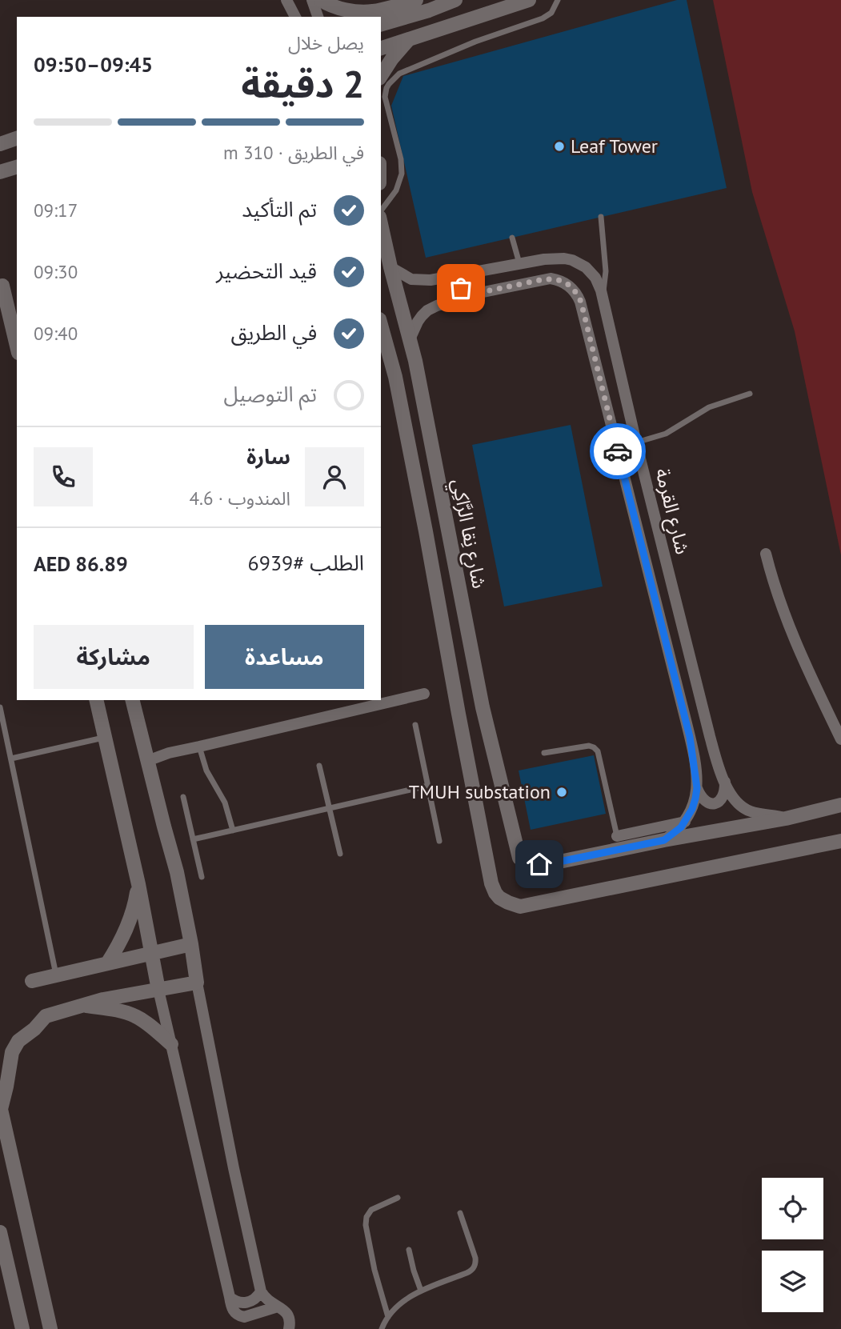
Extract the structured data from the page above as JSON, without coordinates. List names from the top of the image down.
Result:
{
  "streets": {
    "street": ["شارع القرمة", "شارع نِقا الرَّاكِي"]
  },
  "crossings": [
    ["شارع القرمة", "شارع نِقا الرَّاكِي"]
  ],
  "places": ["Leaf Tower", "TMUH substation"],
  "page": {
    "heading": ["2 دقيقة", "يصل خلال", "09:45–09:50"],
    "panel": [
      "سارة",
      "المندوب · 4.6",
      "الطلب #6939",
      "AED 86.89"
    ],
    "bar": "في الطريق · 310 m",
    "list": [
      ["تم التأكيد", "09:17"],
      ["قيد التحضير", "09:30"],
      ["في الطريق", "09:40"],
      "تم التوصيل"
    ],
    "buttons": ["مساعدة", "مشاركة"]
  }
}
